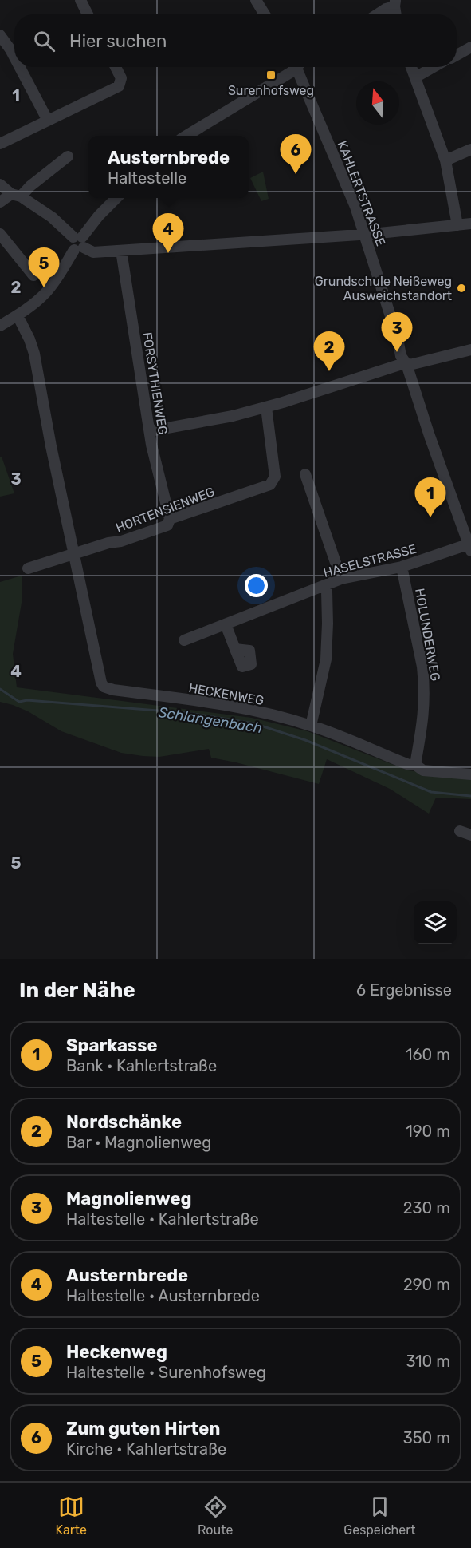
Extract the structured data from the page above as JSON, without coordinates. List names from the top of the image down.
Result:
{
  "streets": {
    "street": [
      "KAHLERTSTRASSE",
      "FORSYTHIENWEG",
      "HORTENSIENWEG",
      "HASELSTRASSE",
      "HOLUNDERWEG",
      "HECKENWEG"
    ]
  },
  "crossings": [
    ["KAHLERTSTRASSE", "HASELSTRASSE"],
    ["FORSYTHIENWEG", "HORTENSIENWEG"],
    ["HORTENSIENWEG", "HECKENWEG"],
    ["HASELSTRASSE", "HOLUNDERWEG"],
    ["HOLUNDERWEG", "HECKENWEG"]
  ],
  "water": ["Schlangenbach"],
  "places": {
    "transit": ["Surenhofsweg"],
    "other": ["Grundschule Neißeweg Ausweichstandort"]
  },
  "north": "top",
  "page": {
    "search": "Hier suchen",
    "pins": [
      "6",
      "4",
      "5",
      "3",
      "2",
      "1"
    ],
    "popup": ["Austernbrede", "Haltestelle"],
    "heading": ["In der Nähe", "6 Ergebnisse"],
    "list": [
      {
        "mark": "1",
        "name": "Sparkasse",
        "note": "Bank · Kahlertstraße",
        "value": "160 m"
      },
      {
        "mark": "2",
        "name": "Nordschänke",
        "note": "Bar · Magnolienweg",
        "value": "190 m"
      },
      {
        "mark": "3",
        "name": "Magnolienweg",
        "note": "Haltestelle · Kahlertstraße",
        "value": "230 m"
      },
      {
        "mark": "4",
        "name": "Austernbrede",
        "note": "Haltestelle · Austernbrede",
        "value": "290 m"
      },
      {
        "mark": "5",
        "name": "Heckenweg",
        "note": "Haltestelle · Surenhofsweg",
        "value": "310 m"
      },
      {
        "mark": "6",
        "name": "Zum guten Hirten",
        "note": "Kirche · Kahlertstraße",
        "value": "350 m"
      }
    ],
    "nav": ["Karte", "Route", "Gespeichert"]
  },
  "grid": {
    "rows": [
      "1",
      "2",
      "3",
      "4",
      "5"
    ]
  }
}
